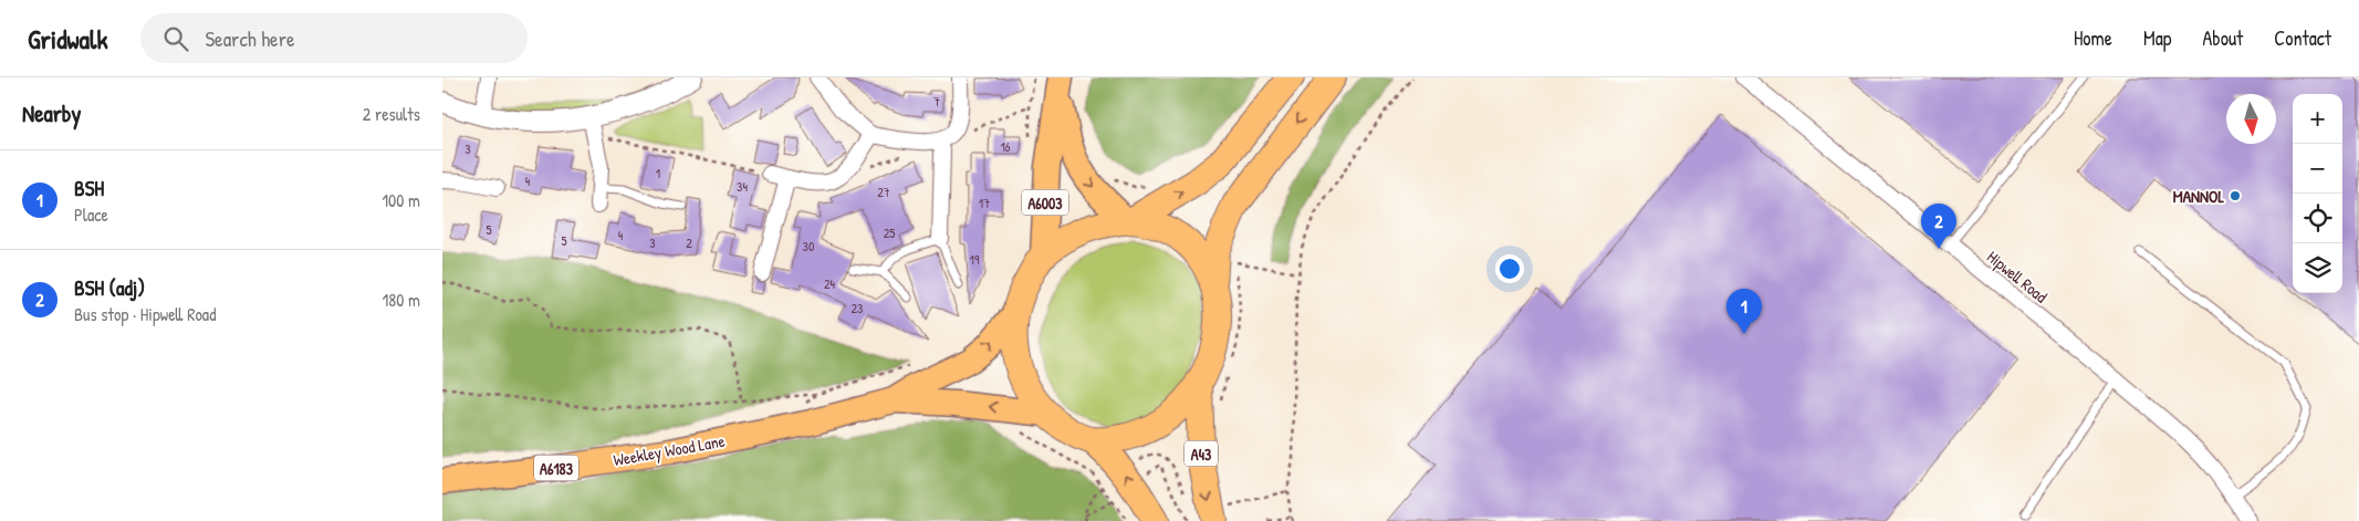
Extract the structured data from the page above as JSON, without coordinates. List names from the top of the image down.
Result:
{
  "streets": {
    "highway": ["A43"],
    "main road": ["A6003", "Weekley Wood Lane", "A6183"],
    "street": ["Hipwell Road"]
  },
  "crossings": [
    ["A6003", "A43"],
    ["Weekley Wood Lane", "A43"]
  ],
  "places": ["MANNOL"],
  "house_numbers": [
    "7",
    "16",
    "3",
    "1",
    "4",
    "34",
    "27",
    "17",
    "5",
    "25",
    "4",
    "5",
    "3",
    "2",
    "30",
    "19",
    "24",
    "23"
  ],
  "north": "bottom",
  "page": {
    "header": "Gridwalk",
    "search": "Search here",
    "nav": [
      "Home",
      "Map",
      "About",
      "Contact"
    ],
    "heading": ["Nearby", "2 results"],
    "map_buttons": ["+", "−"],
    "list": [
      {
        "mark": "1",
        "name": "BSH",
        "note": "Place",
        "value": "100 m"
      },
      {
        "mark": "2",
        "name": "BSH (adj)",
        "note": "Bus stop · Hipwell Road",
        "value": "180 m"
      }
    ],
    "pins": ["2", "1"]
  }
}
